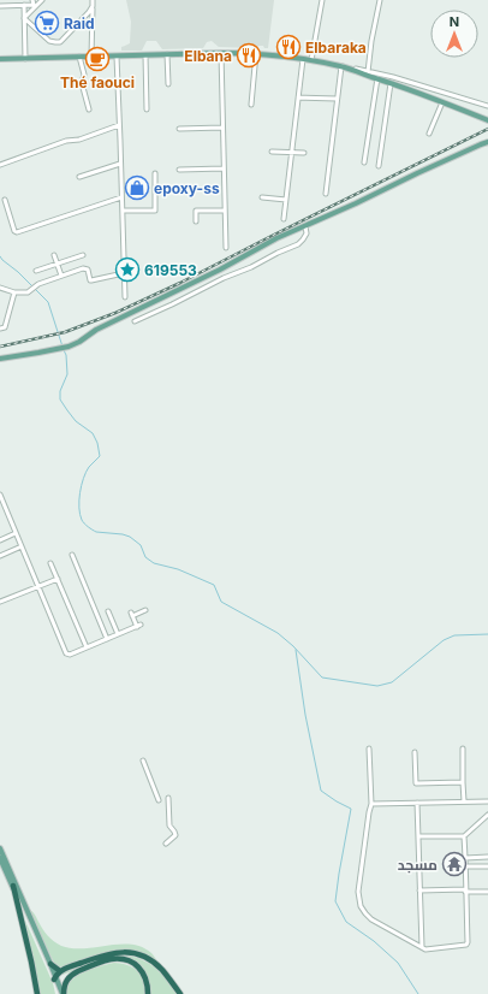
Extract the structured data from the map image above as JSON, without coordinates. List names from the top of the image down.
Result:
{
  "places": {
    "supermarket": ["Raid"],
    "restaurant": ["Elbaraka", "Elbana"],
    "cafe": ["Thé faouci"],
    "shop": ["epoxy-ss"],
    "place": ["619553"],
    "temple": ["مسجد"]
  },
  "north": "top"
}
